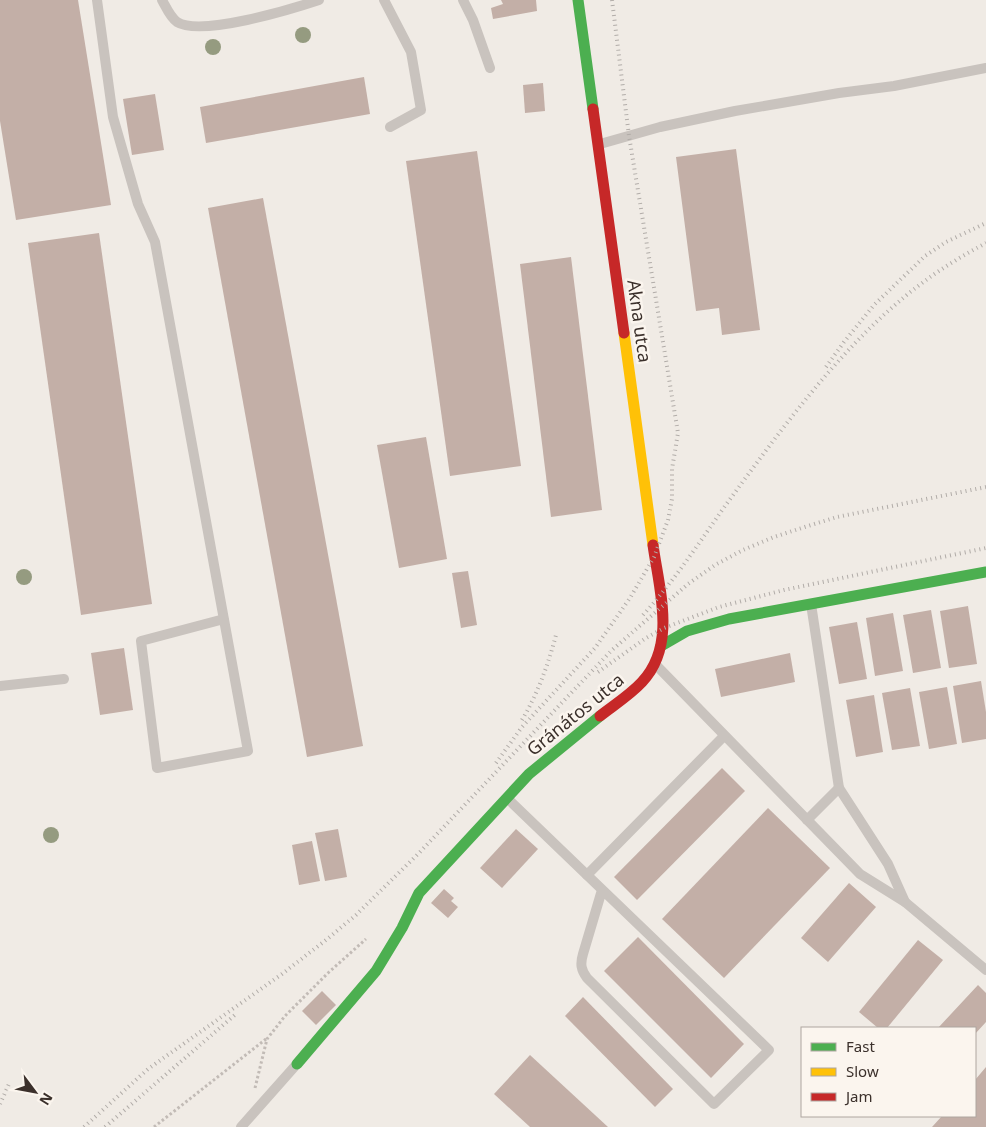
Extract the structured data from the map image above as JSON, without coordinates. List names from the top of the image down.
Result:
{
  "streets": {
    "street": ["Akna utca", "Gránátos utca"]
  },
  "crossings": [
    ["Akna utca", "Gránátos utca"]
  ],
  "legend": ["Fast", "Slow", "Jam"],
  "north": "bottom right"
}
